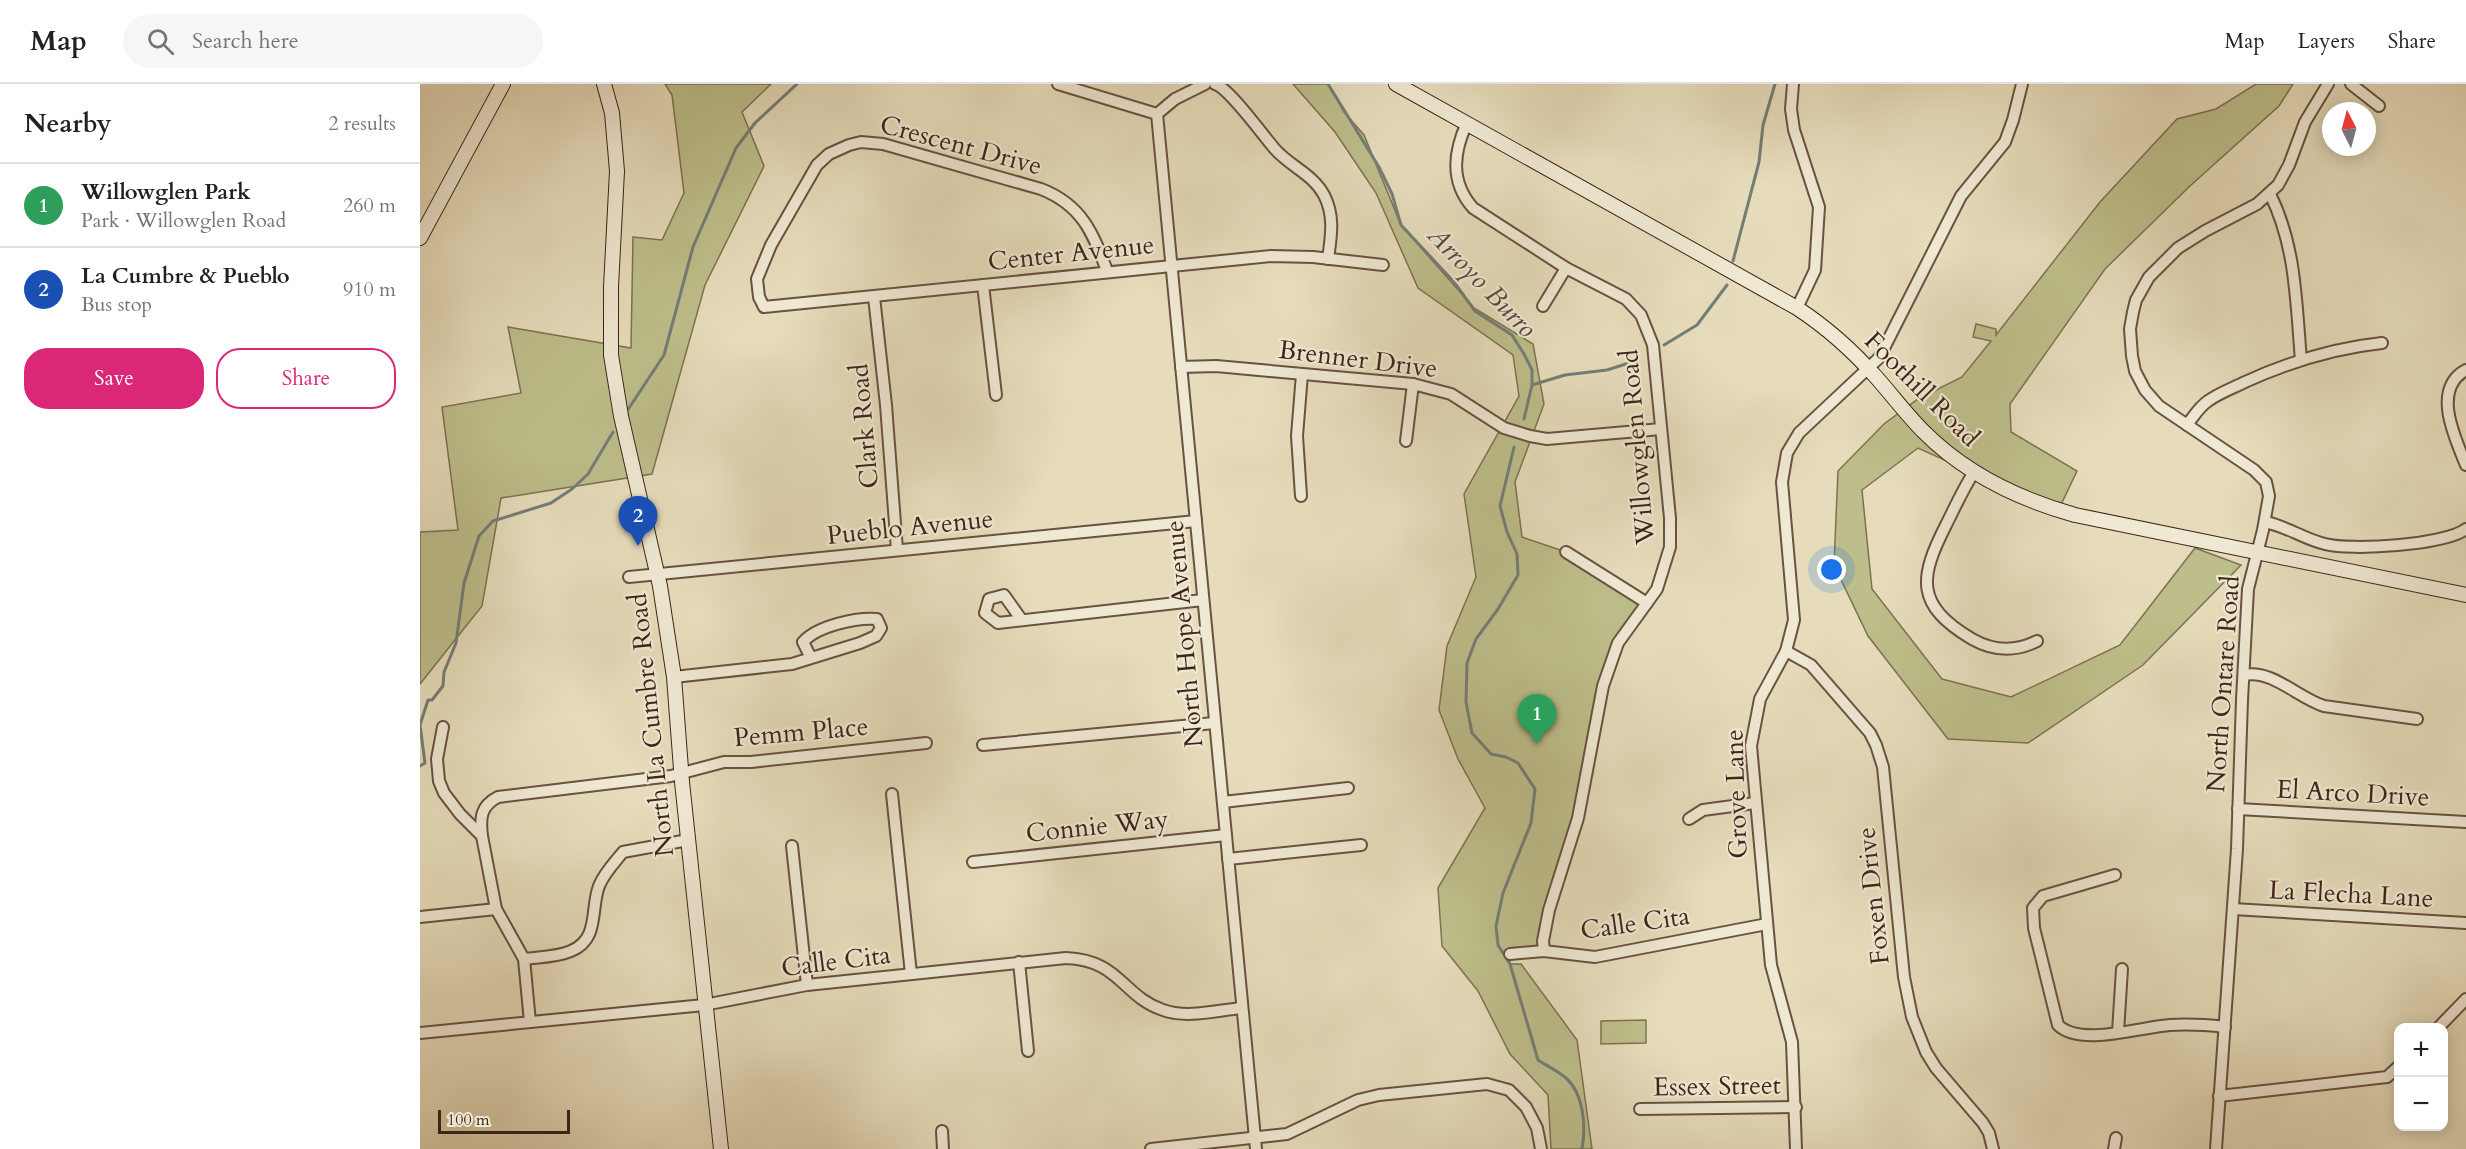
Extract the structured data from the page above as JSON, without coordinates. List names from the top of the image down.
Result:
{
  "streets": {
    "main road": ["Foothill Road", "North La Cumbre Road"],
    "street": [
      "Crescent Drive",
      "Center Avenue",
      "Brenner Drive",
      "Clark Road",
      "Willowglen Road",
      "Pueblo Avenue",
      "North Hope Avenue",
      "North Ontare Road",
      "Pemm Place",
      "El Arco Drive",
      "Grove Lane",
      "Connie Way",
      "La Flecha Lane",
      "Foxen Drive",
      "Calle Cita",
      "Essex Street"
    ]
  },
  "crossings": [
    ["Crescent Drive", "Center Avenue"],
    ["Center Avenue", "Clark Road"],
    ["Center Avenue", "North Hope Avenue"],
    ["Brenner Drive", "Willowglen Road"],
    ["Brenner Drive", "North Hope Avenue"],
    ["Foothill Road", "Willowglen Road"],
    ["Foothill Road", "North Ontare Road"],
    ["Foothill Road", "Grove Lane"],
    ["Clark Road", "Pueblo Avenue"],
    ["Willowglen Road", "Calle Cita"],
    ["Pueblo Avenue", "North Hope Avenue"],
    ["Pueblo Avenue", "North La Cumbre Road"],
    ["North Hope Avenue", "Connie Way"],
    ["North Hope Avenue", "Calle Cita"],
    ["North Ontare Road", "El Arco Drive"],
    ["North Ontare Road", "La Flecha Lane"],
    ["North La Cumbre Road", "Pemm Place"],
    ["North La Cumbre Road", "Calle Cita"],
    ["Grove Lane", "Foxen Drive"],
    ["Grove Lane", "Calle Cita"],
    ["Grove Lane", "Essex Street"]
  ],
  "water": ["Arroyo Burro"],
  "scale_bar": "100 m",
  "north": "top",
  "page": {
    "header": "Map",
    "search": "Search here",
    "nav": ["Map", "Layers", "Share"],
    "heading": ["Nearby", "2 results"],
    "list": [
      {
        "mark": "1",
        "name": "Willowglen Park",
        "note": "Park · Willowglen Road",
        "value": "260 m"
      },
      {
        "mark": "2",
        "name": "La Cumbre & Pueblo",
        "note": "Bus stop",
        "value": "910 m"
      }
    ],
    "buttons": ["Save", "Share"],
    "pins": ["2", "1"],
    "map_buttons": ["+", "−"],
    "scale": "100 m"
  }
}
